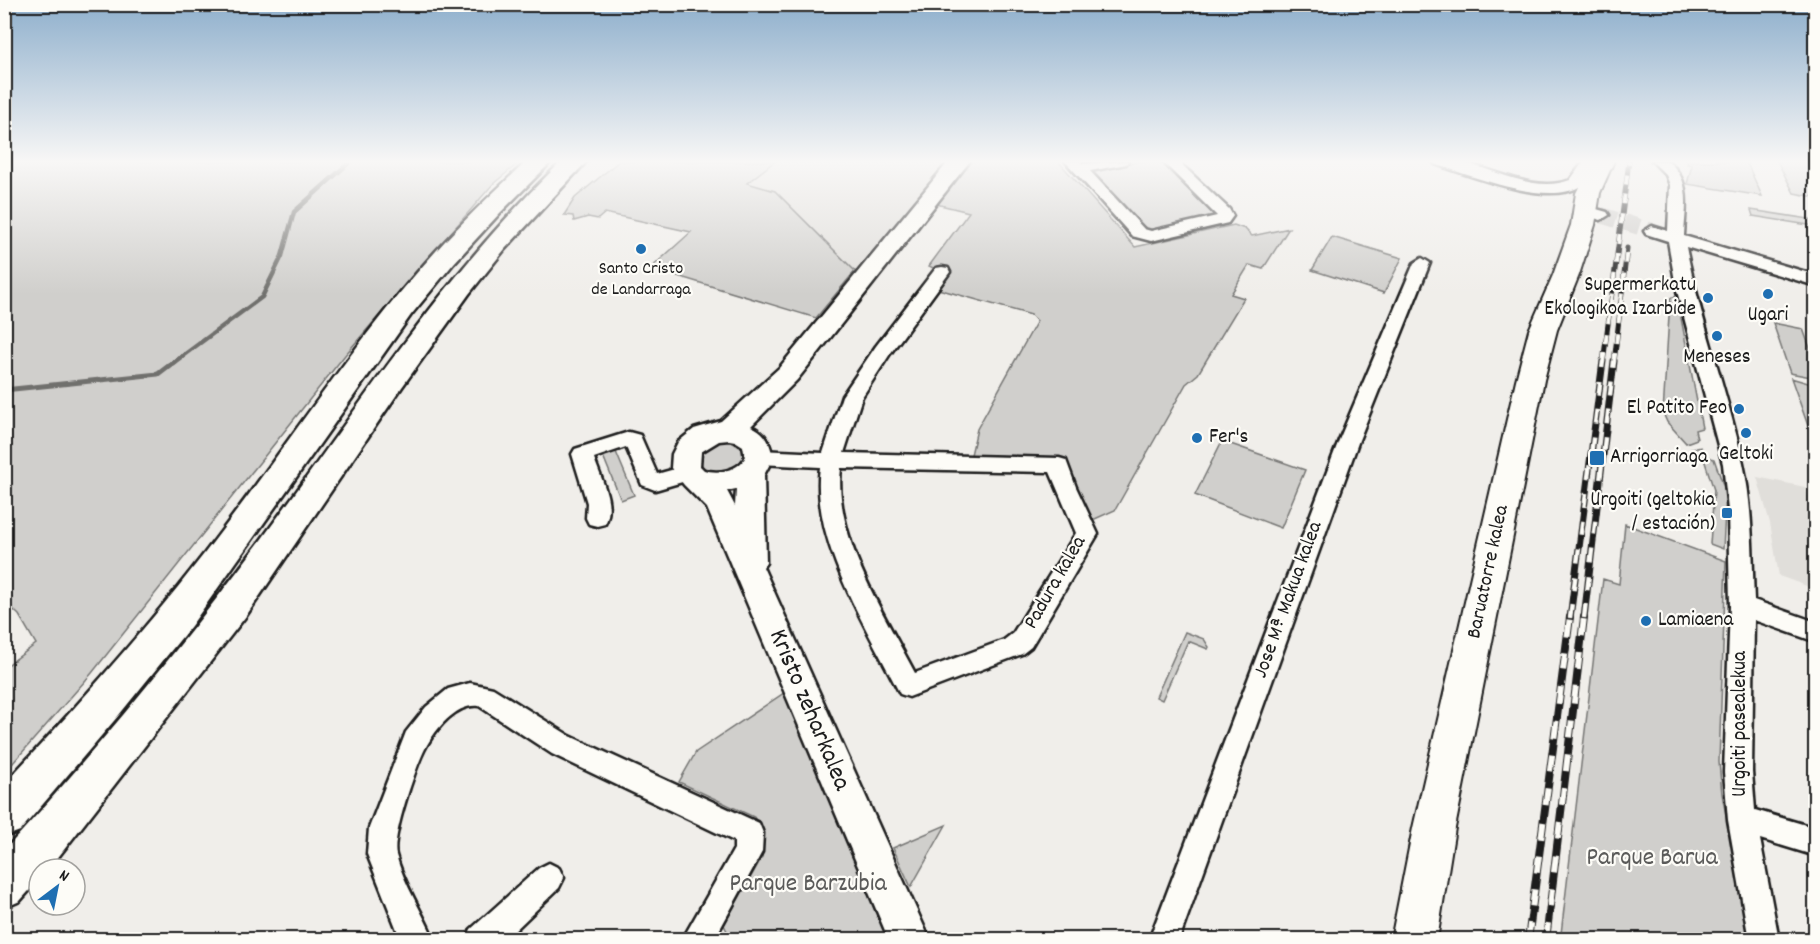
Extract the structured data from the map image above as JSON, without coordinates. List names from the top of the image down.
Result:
{
  "streets": {
    "main road": ["Baruatorre kalea"],
    "street": [
      "Padura kalea",
      "Jose Mª Makua kalea",
      "Kristo zeharkalea",
      "Urgoiti pasealekua"
    ]
  },
  "crossings": [
    ["Padura kalea", "Kristo zeharkalea"]
  ],
  "parks": ["Parque Barua", "Parque Barzubia"],
  "places": {
    "other": [
      "Santo Cristo de Landarraga",
      "Ugari",
      "Supermerkatu Ekologikoa Izarbide",
      "Meneses",
      "El Patito Feo",
      "Geltoki",
      "Fer's",
      "Lamiaena"
    ],
    "transit": ["Arrigorriaga", "Urgoiti (geltokia / estación)"]
  },
  "north": "top right"
}
